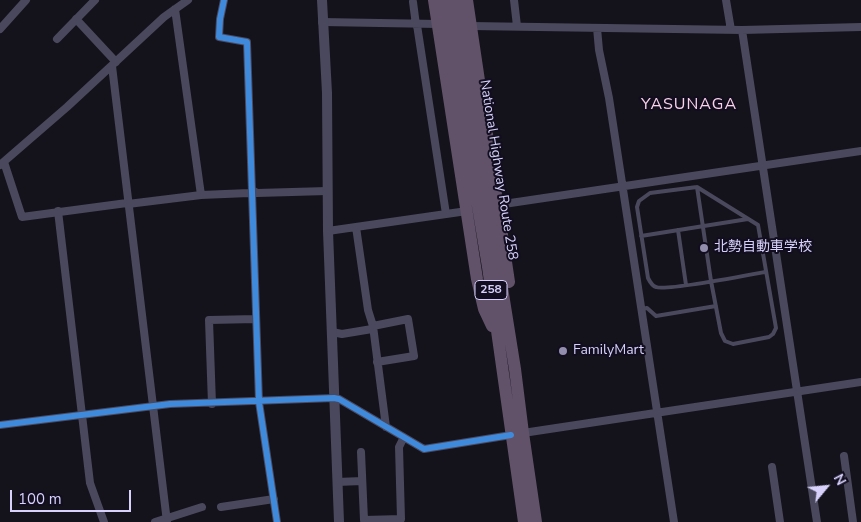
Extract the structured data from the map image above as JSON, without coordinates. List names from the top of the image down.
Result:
{
  "streets": {
    "highway": ["National Highway Route 258", "258"]
  },
  "districts": ["YASUNAGA"],
  "places": ["北勢自動車学校", "FamilyMart"],
  "scale_bar": "100 m",
  "north": "top right"
}
